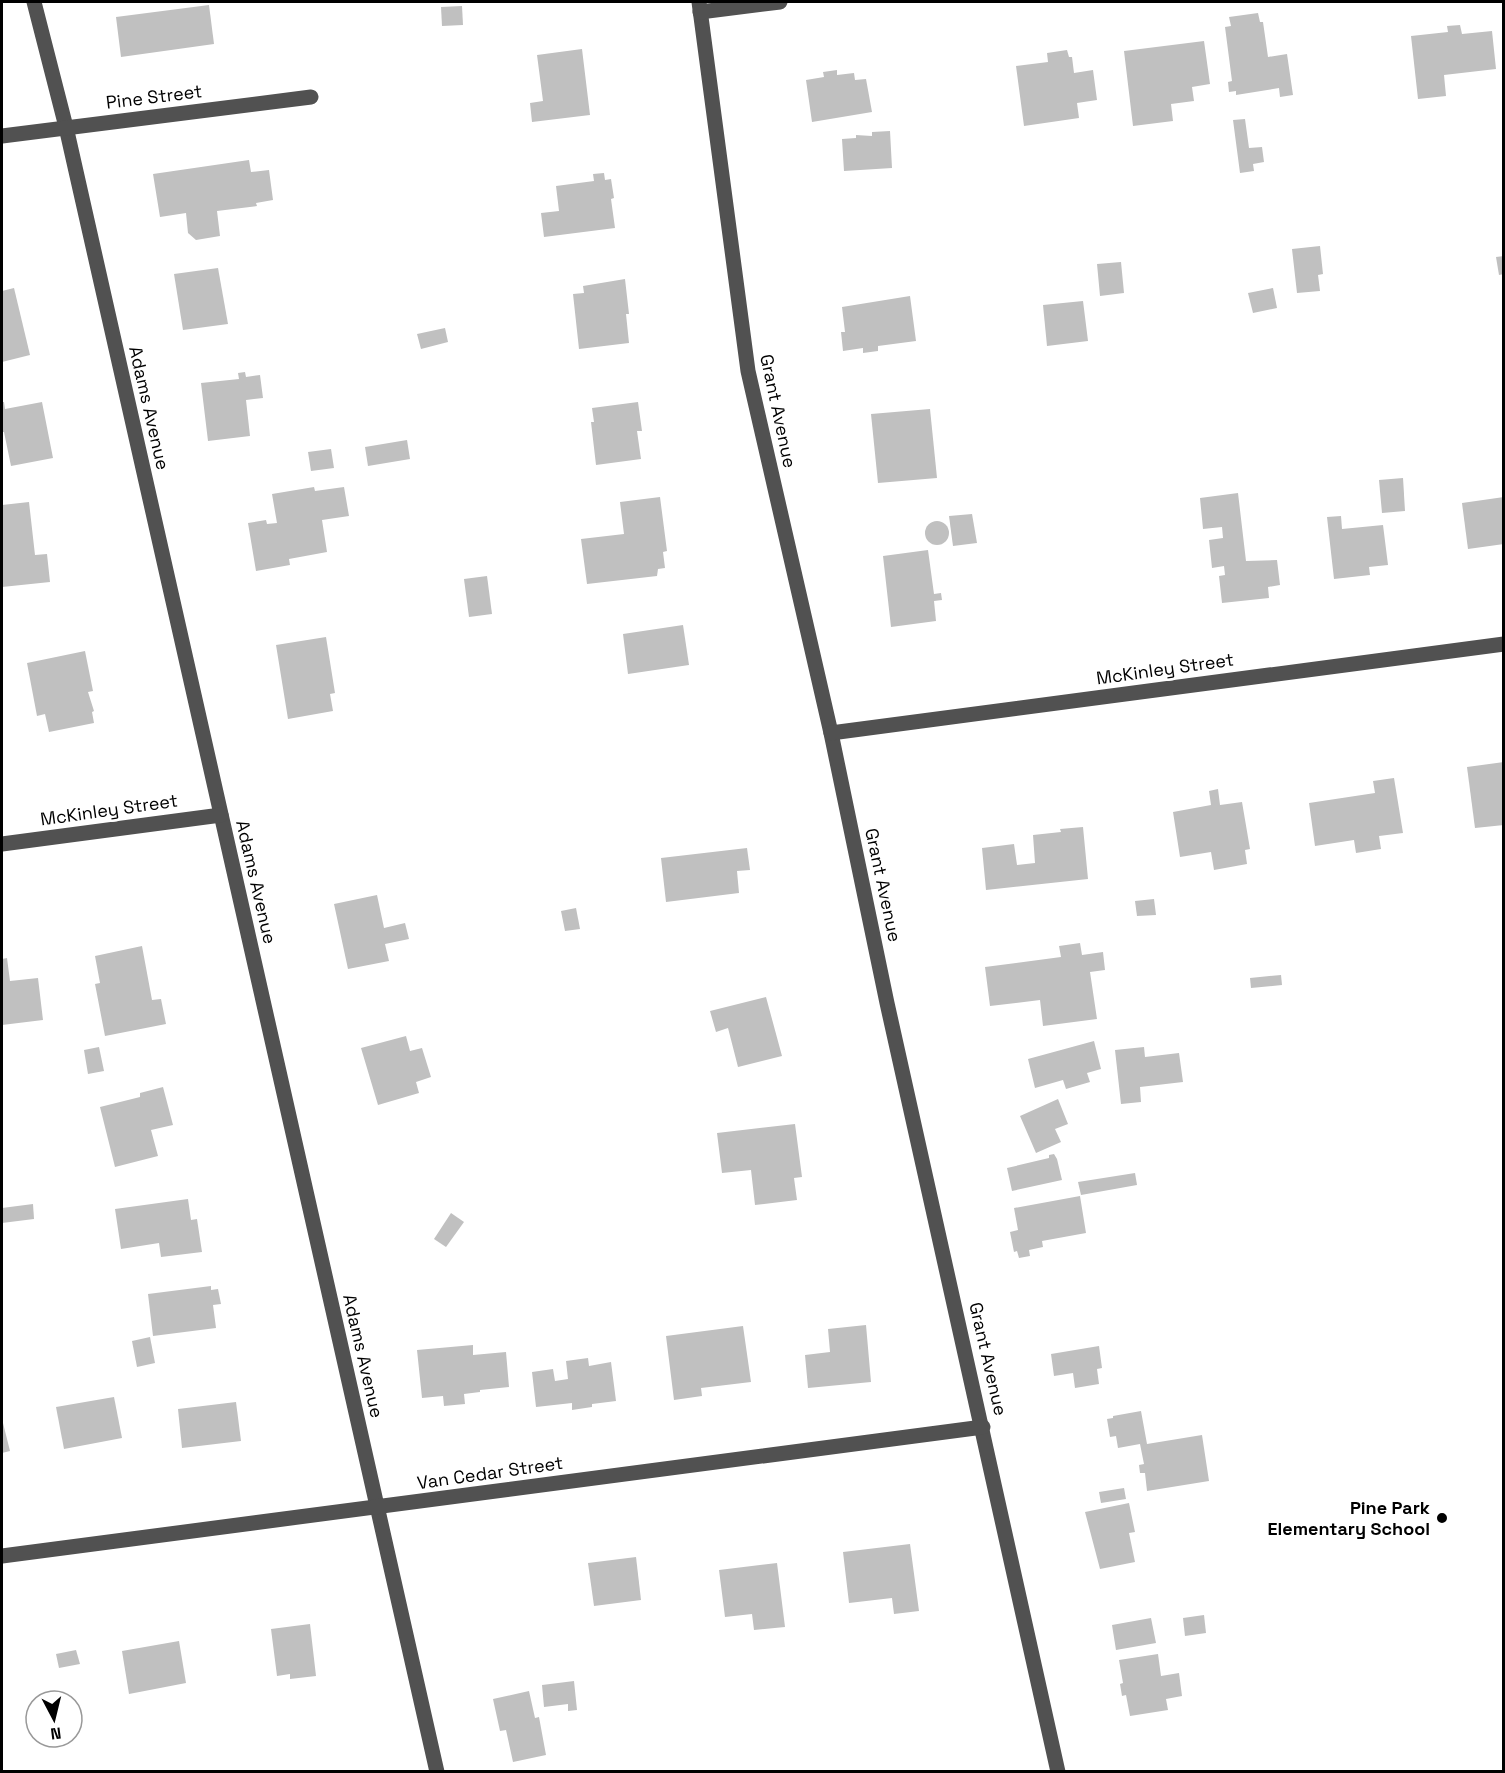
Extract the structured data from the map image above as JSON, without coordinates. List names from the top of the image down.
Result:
{
  "streets": {
    "street": [
      "Pine Street",
      "Adams Avenue",
      "Grant Avenue",
      "McKinley Street",
      "Van Cedar Street"
    ]
  },
  "crossings": [
    ["Pine Street", "Adams Avenue"],
    ["Adams Avenue", "McKinley Street"],
    ["Adams Avenue", "Van Cedar Street"],
    ["Grant Avenue", "McKinley Street"],
    ["Grant Avenue", "Van Cedar Street"]
  ],
  "places": ["Pine Park Elementary School"],
  "north": "bottom"
}
